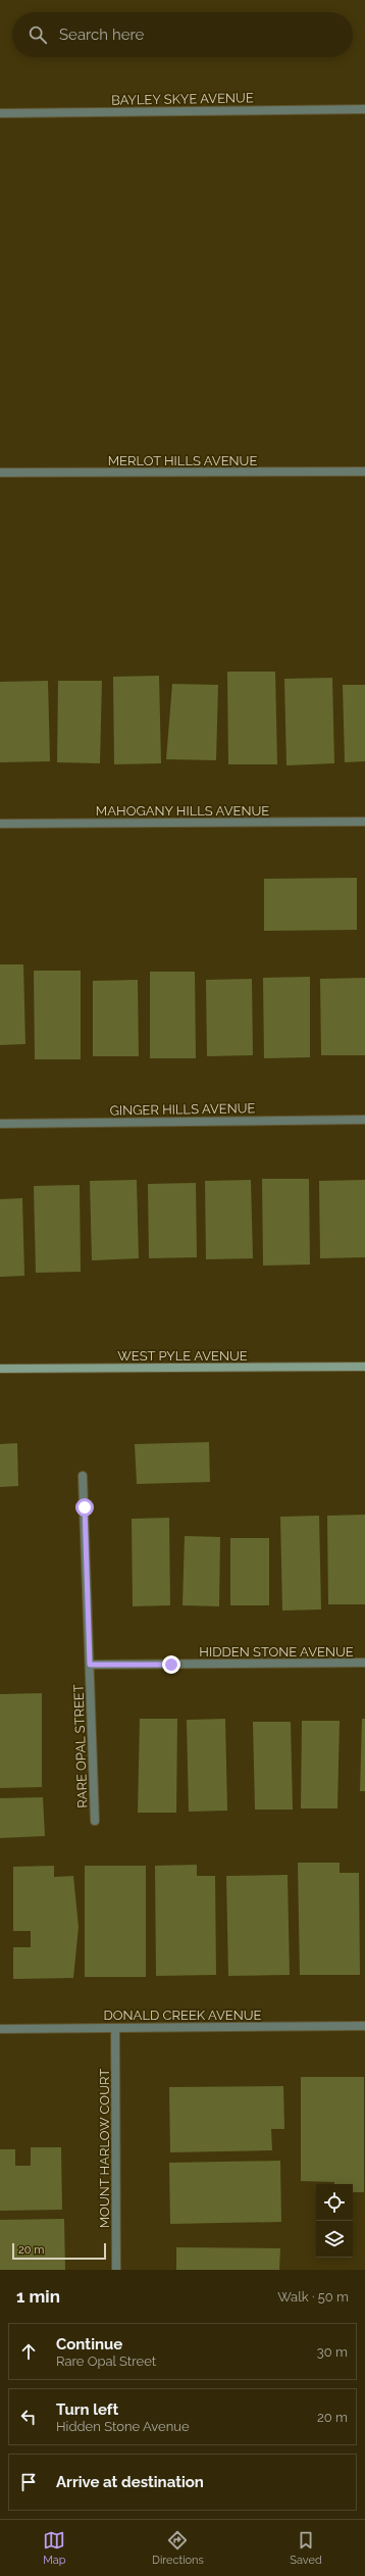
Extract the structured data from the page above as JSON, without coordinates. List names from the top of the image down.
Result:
{
  "streets": {
    "street": [
      "BAYLEY SKYE AVENUE",
      "MERLOT HILLS AVENUE",
      "MAHOGANY HILLS AVENUE",
      "GINGER HILLS AVENUE",
      "WEST PYLE AVENUE",
      "HIDDEN STONE AVENUE",
      "RARE OPAL STREET",
      "DONALD CREEK AVENUE",
      "MOUNT HARLOW COURT"
    ]
  },
  "crossings": [
    ["HIDDEN STONE AVENUE", "RARE OPAL STREET"],
    ["DONALD CREEK AVENUE", "MOUNT HARLOW COURT"]
  ],
  "scale_bar": "20 m",
  "page": {
    "search": "Search here",
    "scale": "20 m",
    "heading": ["1 min", "Walk · 50 m"],
    "list": [
      ["Continue", "Rare Opal Street", "30 m"],
      ["Turn left", "Hidden Stone Avenue", "20 m"],
      "Arrive at destination"
    ],
    "nav": ["Map", "Directions", "Saved"]
  }
}
